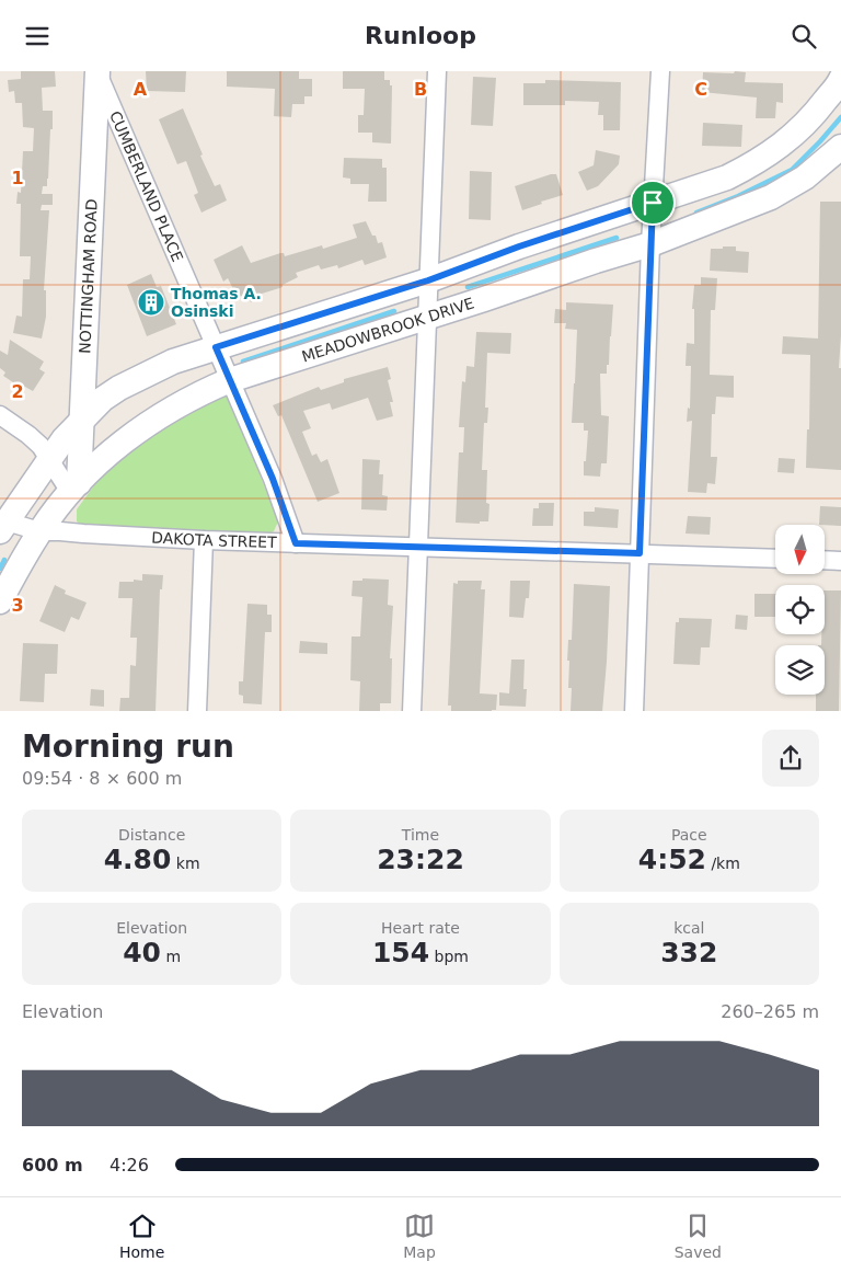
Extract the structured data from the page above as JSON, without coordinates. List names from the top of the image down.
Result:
{
  "streets": {
    "street": [
      "CUMBERLAND PLACE",
      "NOTTINGHAM ROAD",
      "MEADOWBROOK DRIVE",
      "DAKOTA STREET"
    ]
  },
  "crossings": [
    ["CUMBERLAND PLACE", "NOTTINGHAM ROAD"],
    ["CUMBERLAND PLACE", "MEADOWBROOK DRIVE"],
    ["CUMBERLAND PLACE", "DAKOTA STREET"],
    ["NOTTINGHAM ROAD", "MEADOWBROOK DRIVE"],
    ["MEADOWBROOK DRIVE", "DAKOTA STREET"]
  ],
  "places": {
    "building": ["Thomas A. Osinski"]
  },
  "north": "bottom",
  "page": {
    "header": "Runloop",
    "heading": ["Morning run", "09:54 · 8 × 600 m"],
    "stats": [
      ["Distance", "4.80 km"],
      ["Time", "23:22"],
      ["Pace", "4:52 /km"],
      ["Elevation", "40 m"],
      ["Heart rate", "154 bpm"],
      ["kcal", "332"]
    ],
    "chart": ["Elevation", "260–265 m"],
    "list": [
      {
        "name": "600 m",
        "note": "4:26"
      }
    ],
    "tabs": ["Home", "Map", "Saved"]
  },
  "grid": {
    "columns": ["A", "B", "C"],
    "rows": ["1", "2", "3"]
  }
}
